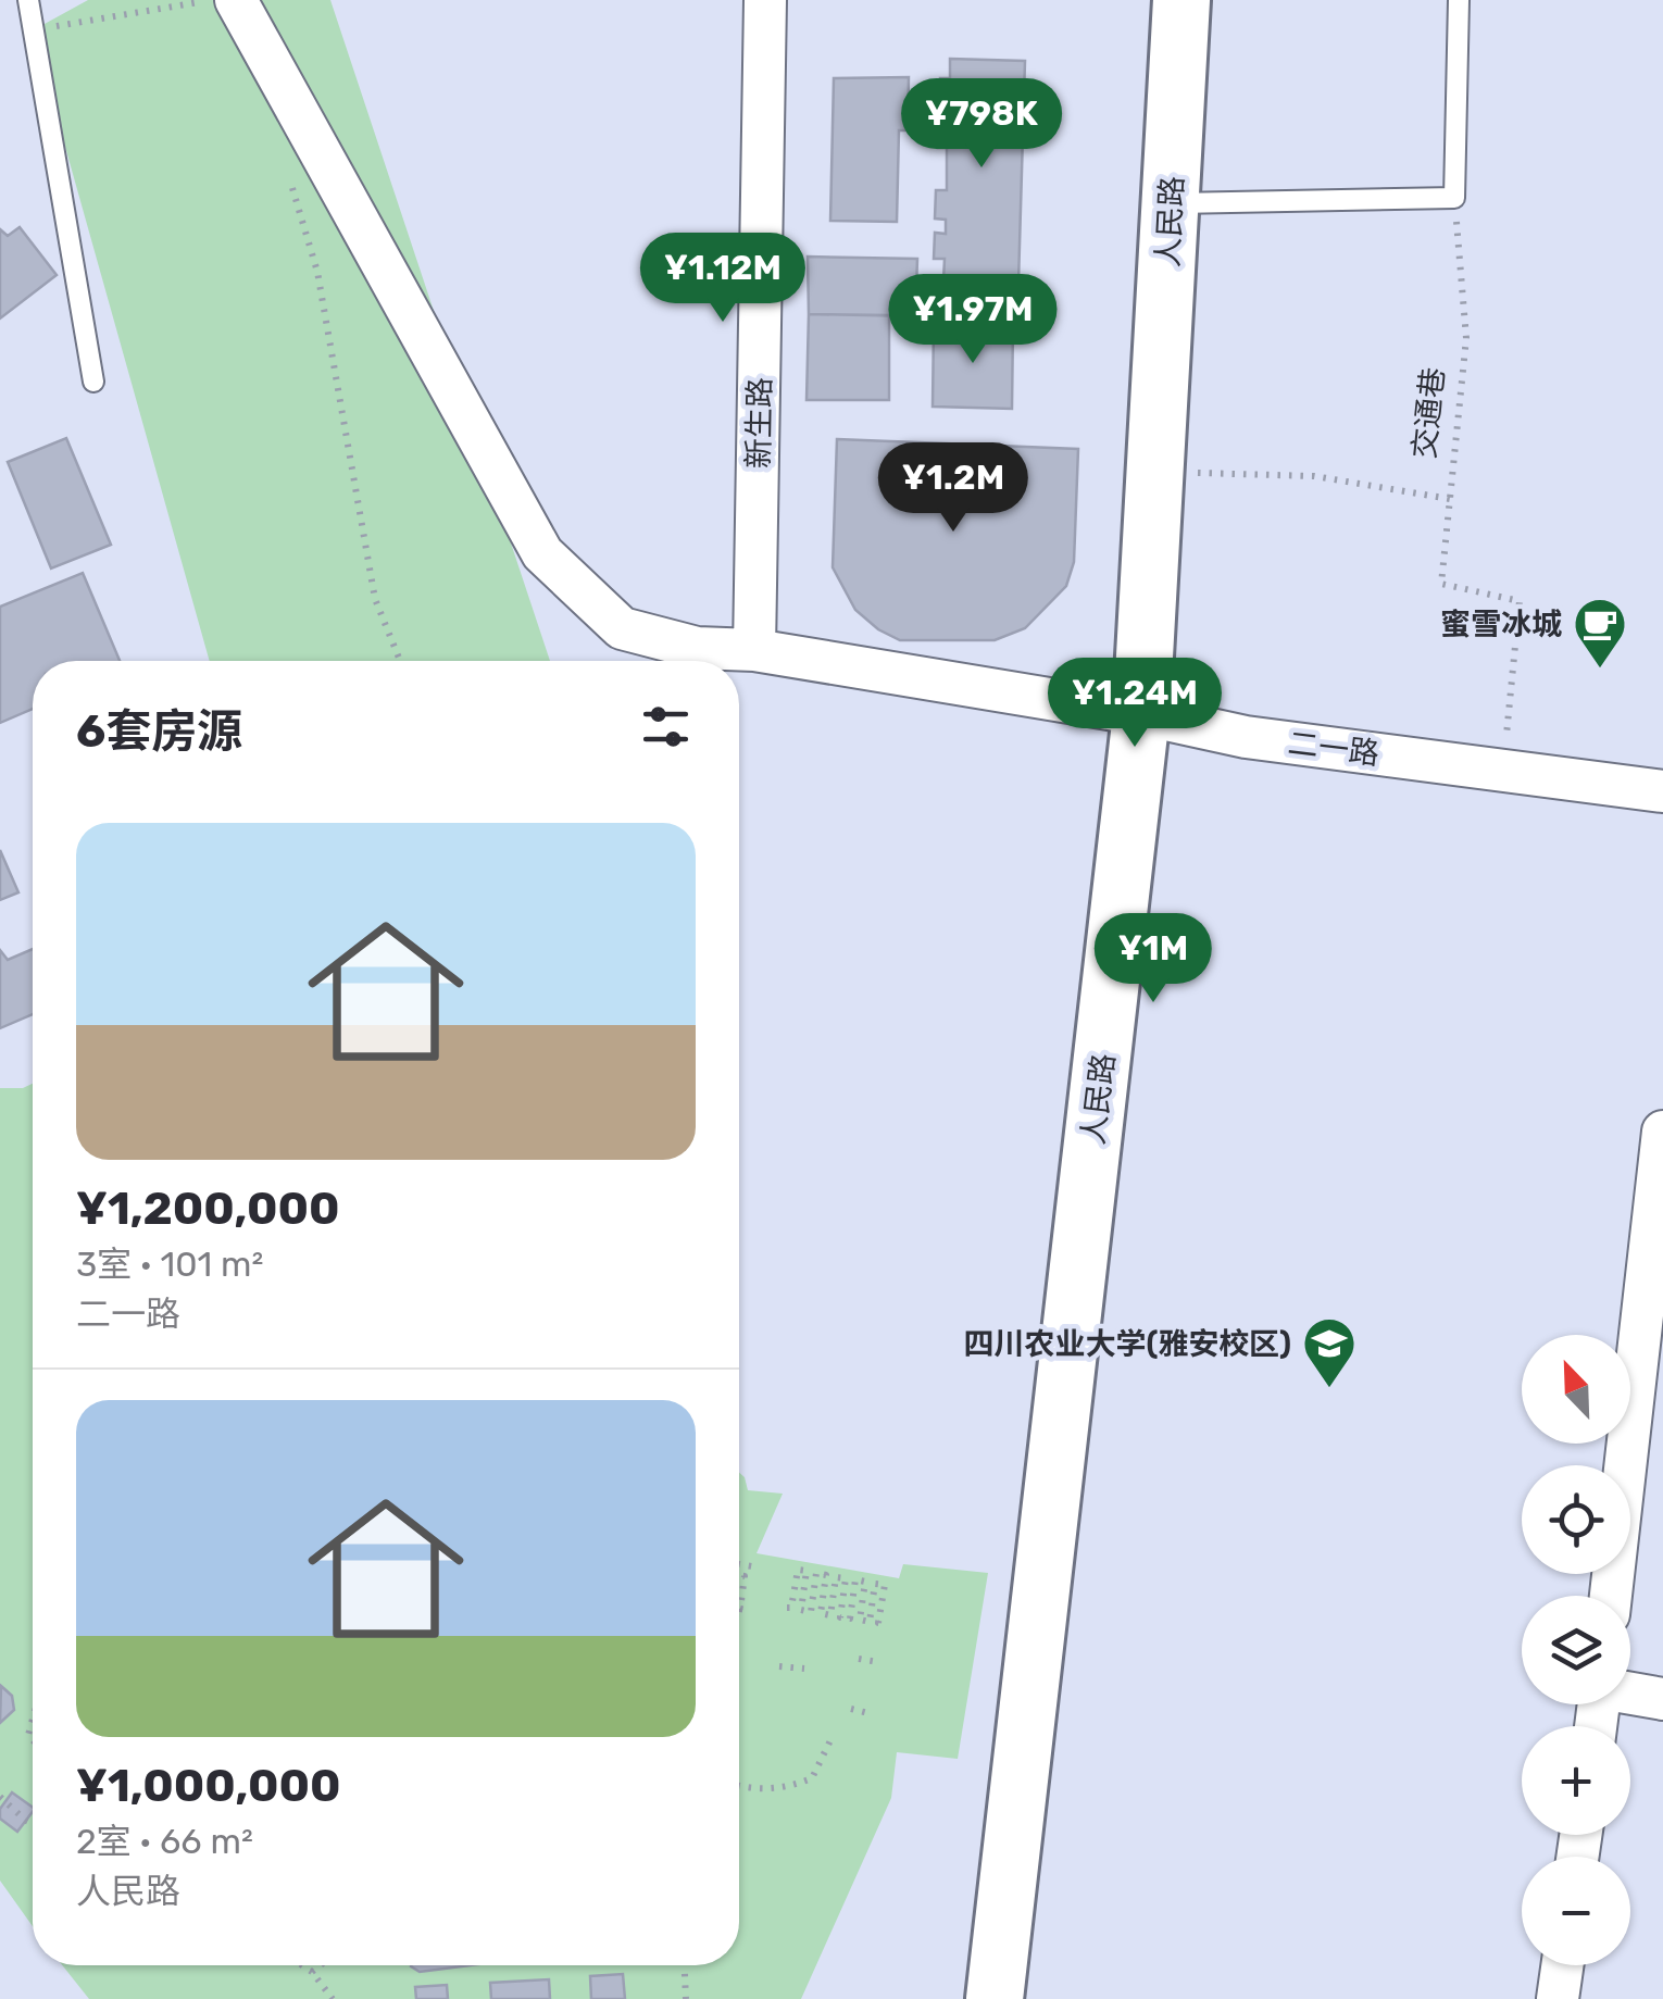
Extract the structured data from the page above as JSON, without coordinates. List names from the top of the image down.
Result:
{
  "streets": {
    "main road": ["人民路"],
    "street": ["新生路", "二一路"],
    "path": ["交通巷"]
  },
  "crossings": [
    ["人民路", "二一路"],
    ["交通巷", "二一路"],
    ["新生路", "二一路"]
  ],
  "places": {
    "cafe": ["蜜雪冰城"],
    "school or university": ["四川农业大学(雅安校区)"]
  },
  "north": "top left",
  "page": {
    "price": [
      "¥798K",
      "¥1.12M",
      "¥1.97M",
      "¥1.2M",
      "¥1.24M",
      "¥1M"
    ],
    "heading": "6套房源",
    "list": [
      {
        "name": "¥1,200,000",
        "note": "3室 · 101 m² · 二一路"
      },
      {
        "name": "¥1,000,000",
        "note": "2室 · 66 m² · 人民路"
      }
    ],
    "map_buttons": ["+", "−"]
  }
}
